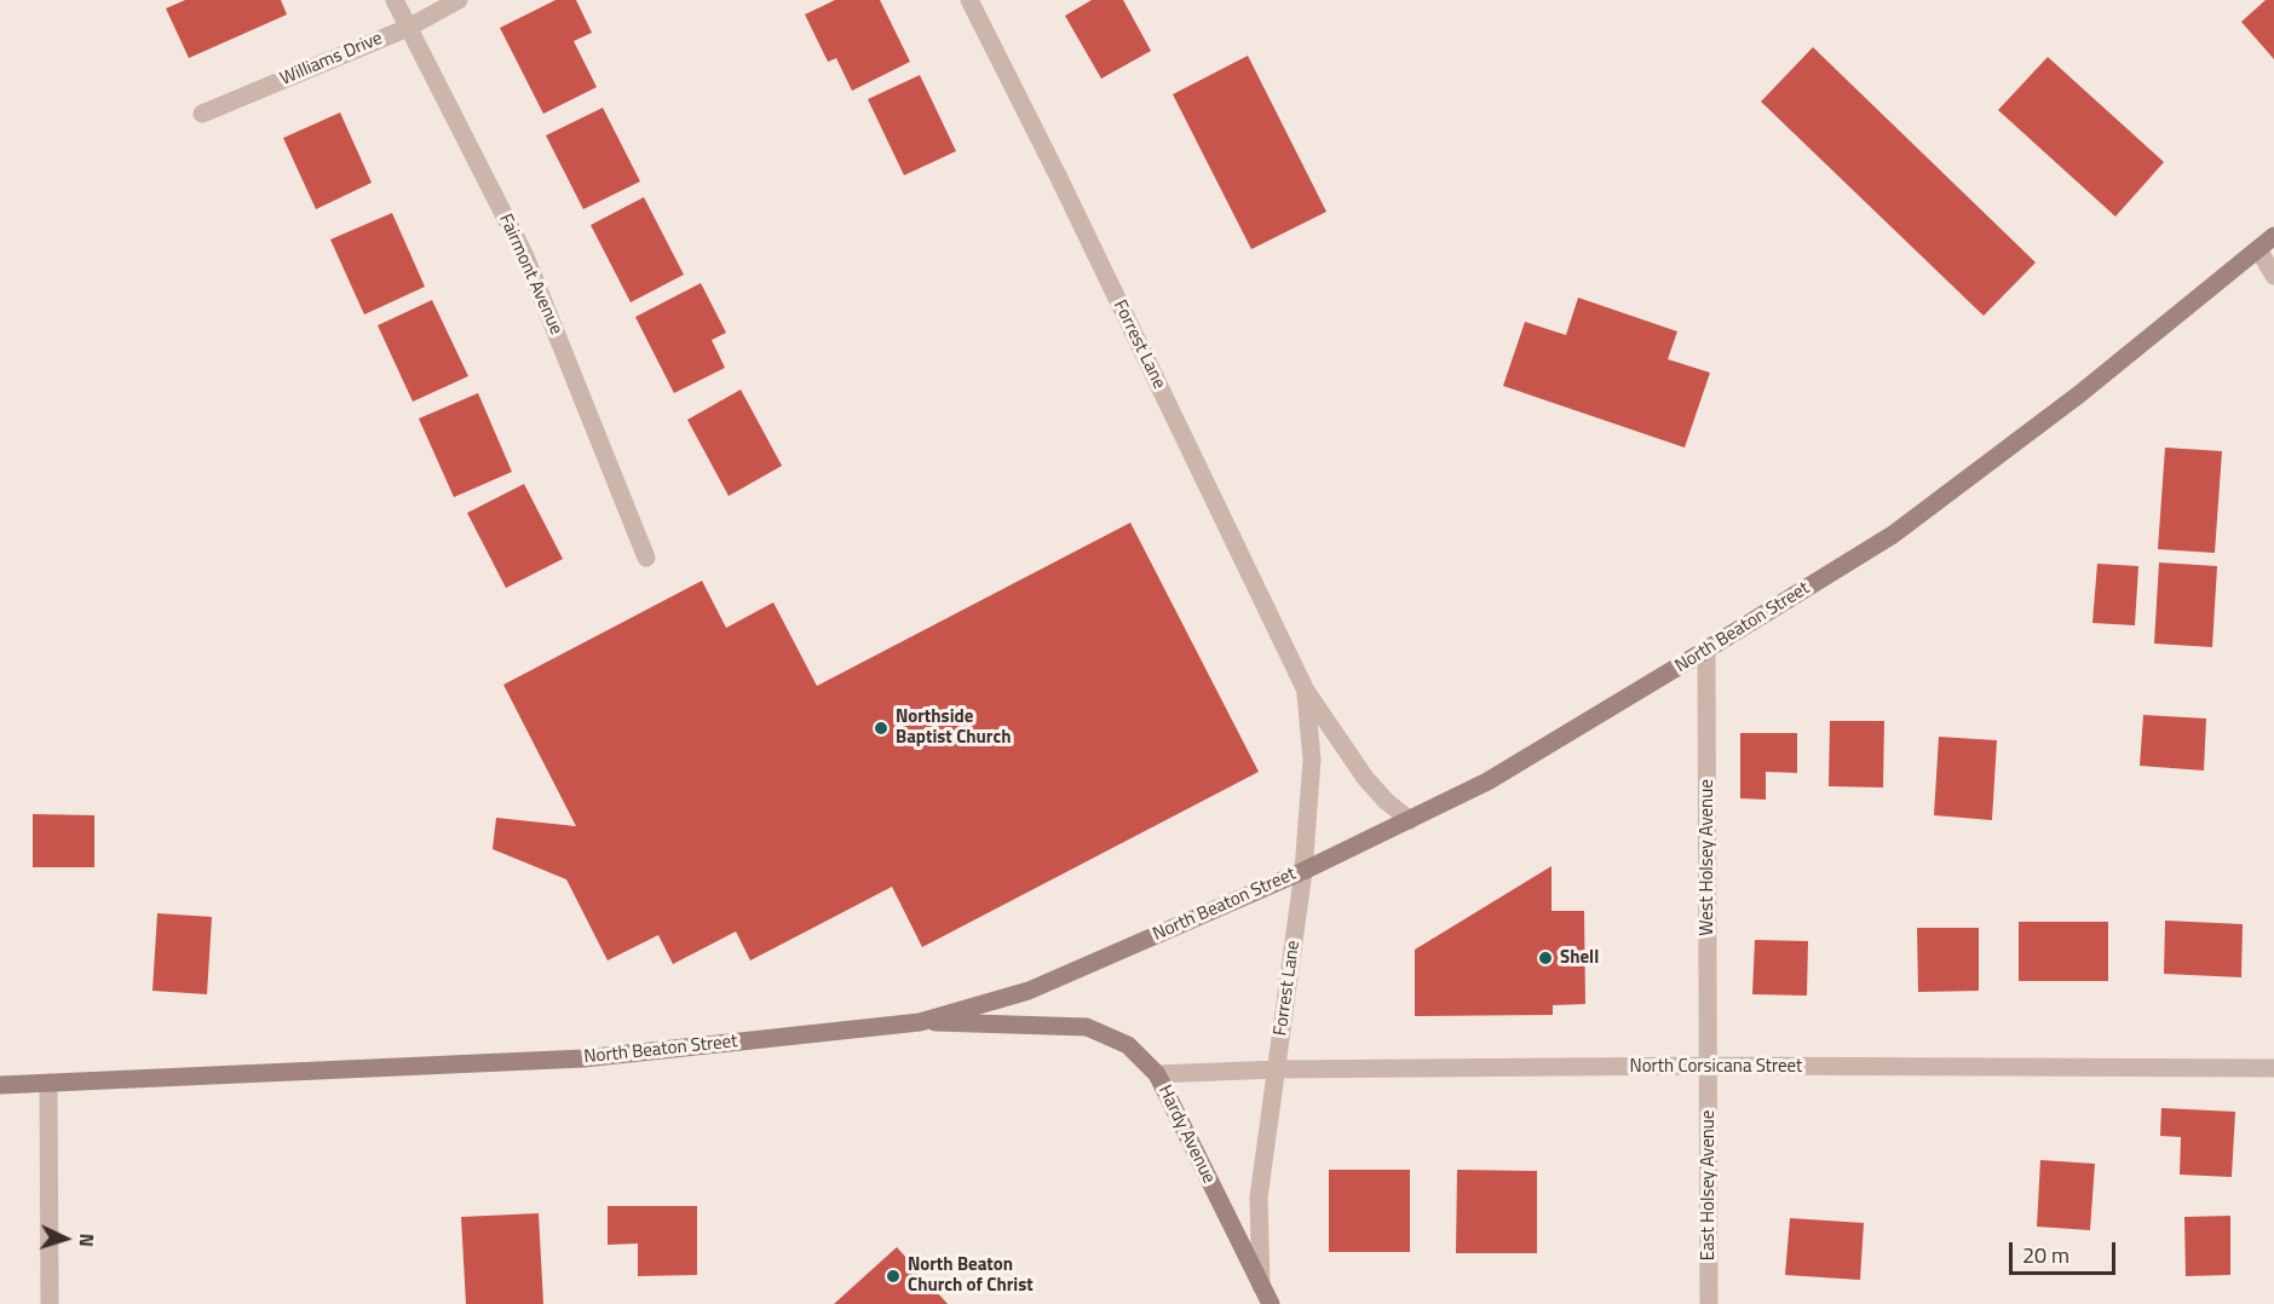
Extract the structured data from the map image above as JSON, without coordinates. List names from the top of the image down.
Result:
{
  "streets": {
    "main road": ["North Beaton Street", "Hardy Avenue"],
    "street": [
      "Williams Drive",
      "Fairmont Avenue",
      "Forrest Lane",
      "West Holsey Avenue",
      "North Corsicana Street",
      "East Holsey Avenue"
    ]
  },
  "crossings": [
    ["Williams Drive", "Fairmont Avenue"],
    ["Forrest Lane", "North Beaton Street"],
    ["Forrest Lane", "North Corsicana Street"],
    ["Forrest Lane", "Hardy Avenue"],
    ["North Beaton Street", "West Holsey Avenue"],
    ["North Beaton Street", "Hardy Avenue"],
    ["West Holsey Avenue", "North Corsicana Street"],
    ["West Holsey Avenue", "East Holsey Avenue"],
    ["North Corsicana Street", "Hardy Avenue"],
    ["North Corsicana Street", "East Holsey Avenue"]
  ],
  "places": ["Northside Baptist Church", "Shell", "North Beaton Church of Christ"],
  "scale_bar": "20 m",
  "north": "right"
}
